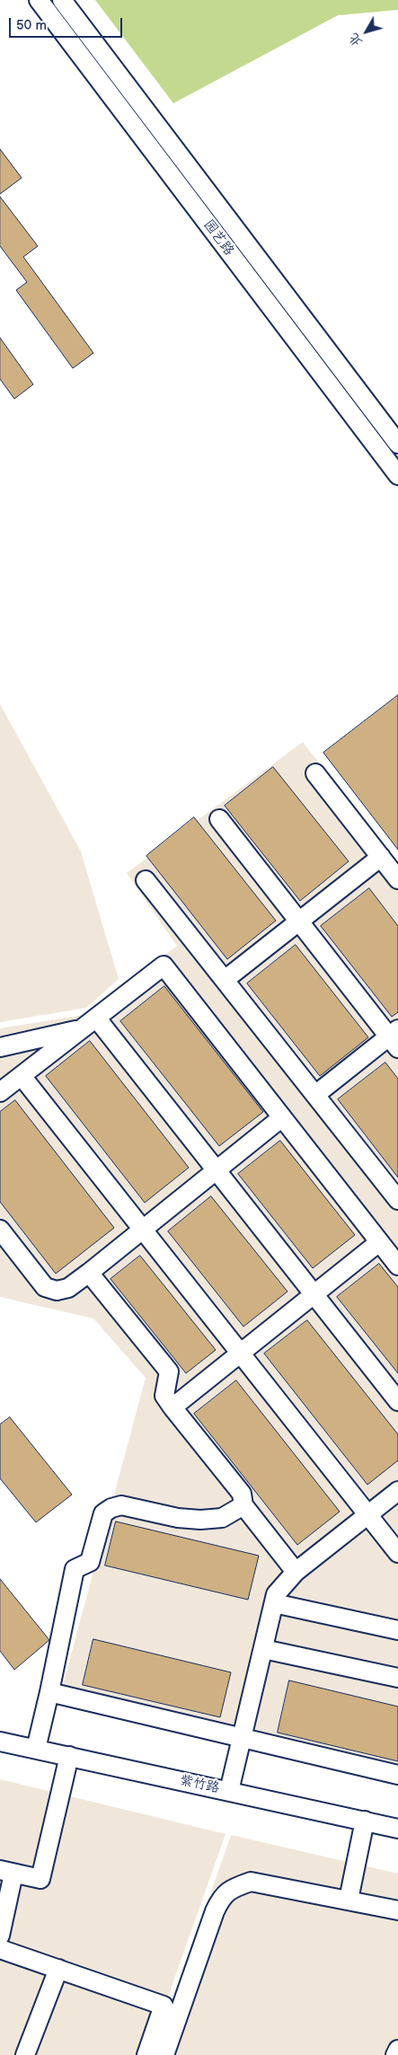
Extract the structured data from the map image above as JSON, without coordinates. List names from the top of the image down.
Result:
{
  "streets": {
    "street": ["园艺路", "紫竹路"]
  },
  "scale_bar": "50 m",
  "north": "bottom left"
}
